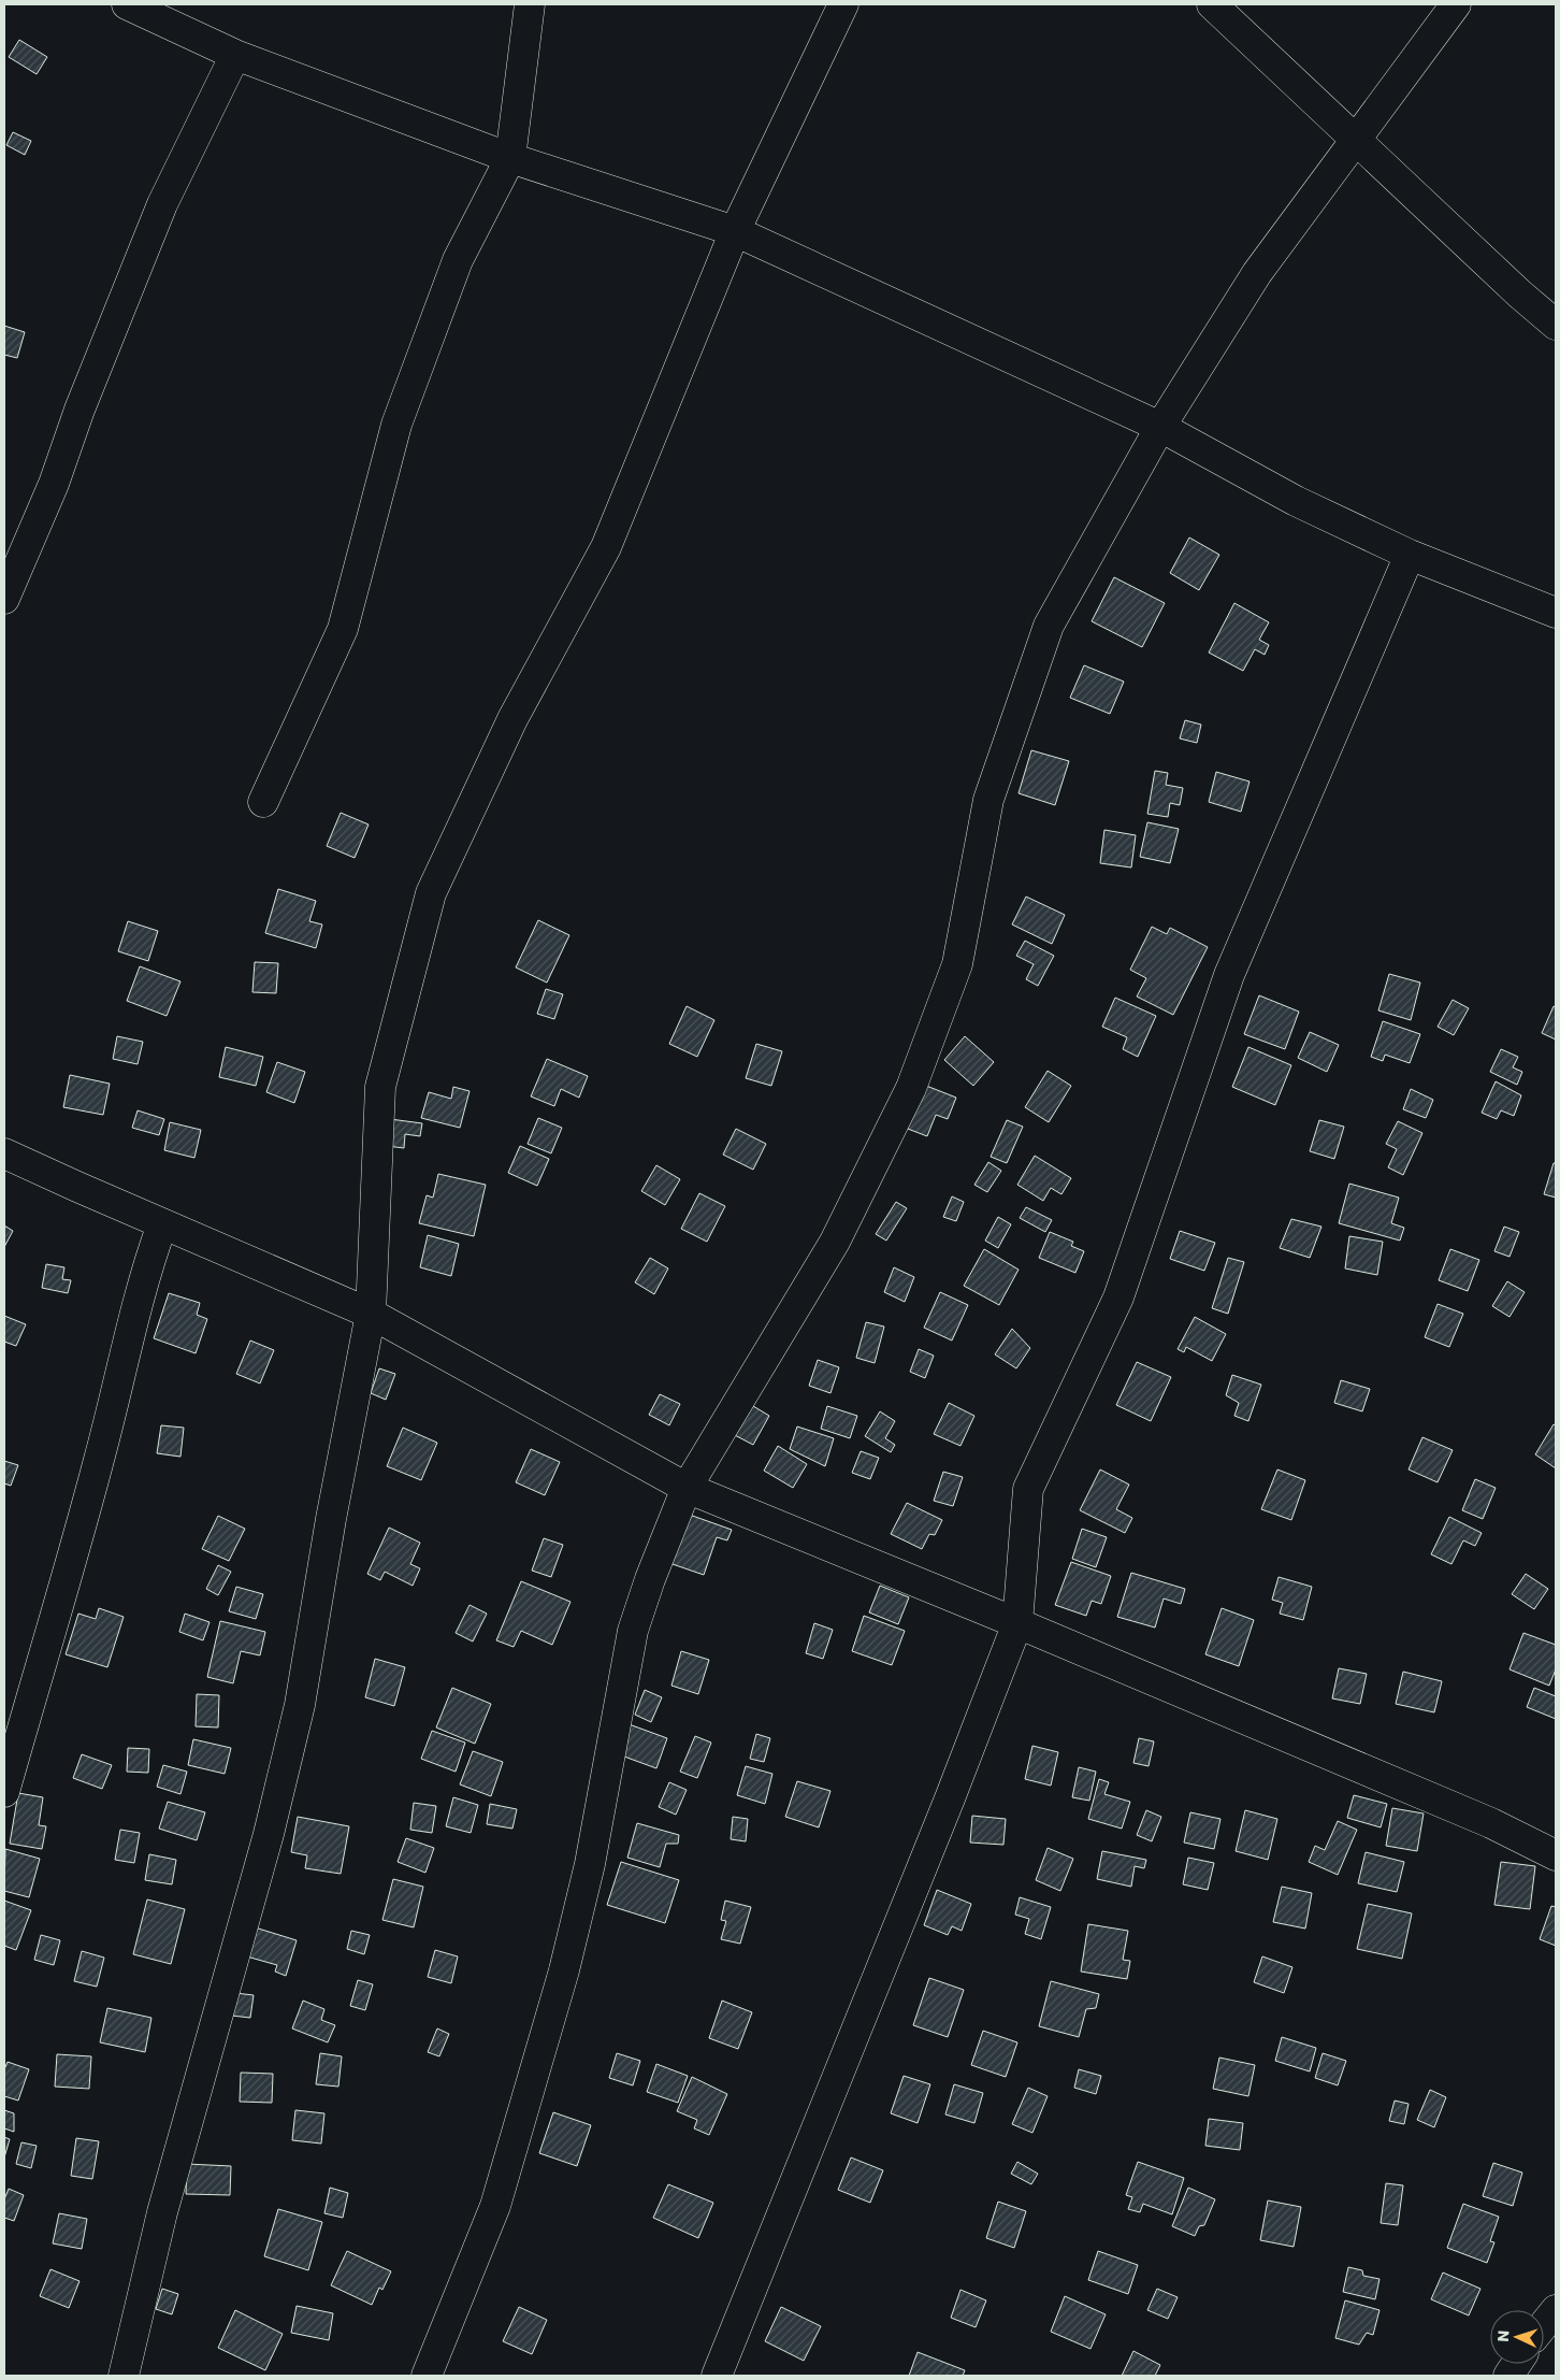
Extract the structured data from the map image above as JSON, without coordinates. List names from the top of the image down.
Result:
{
  "north": "left"
}
